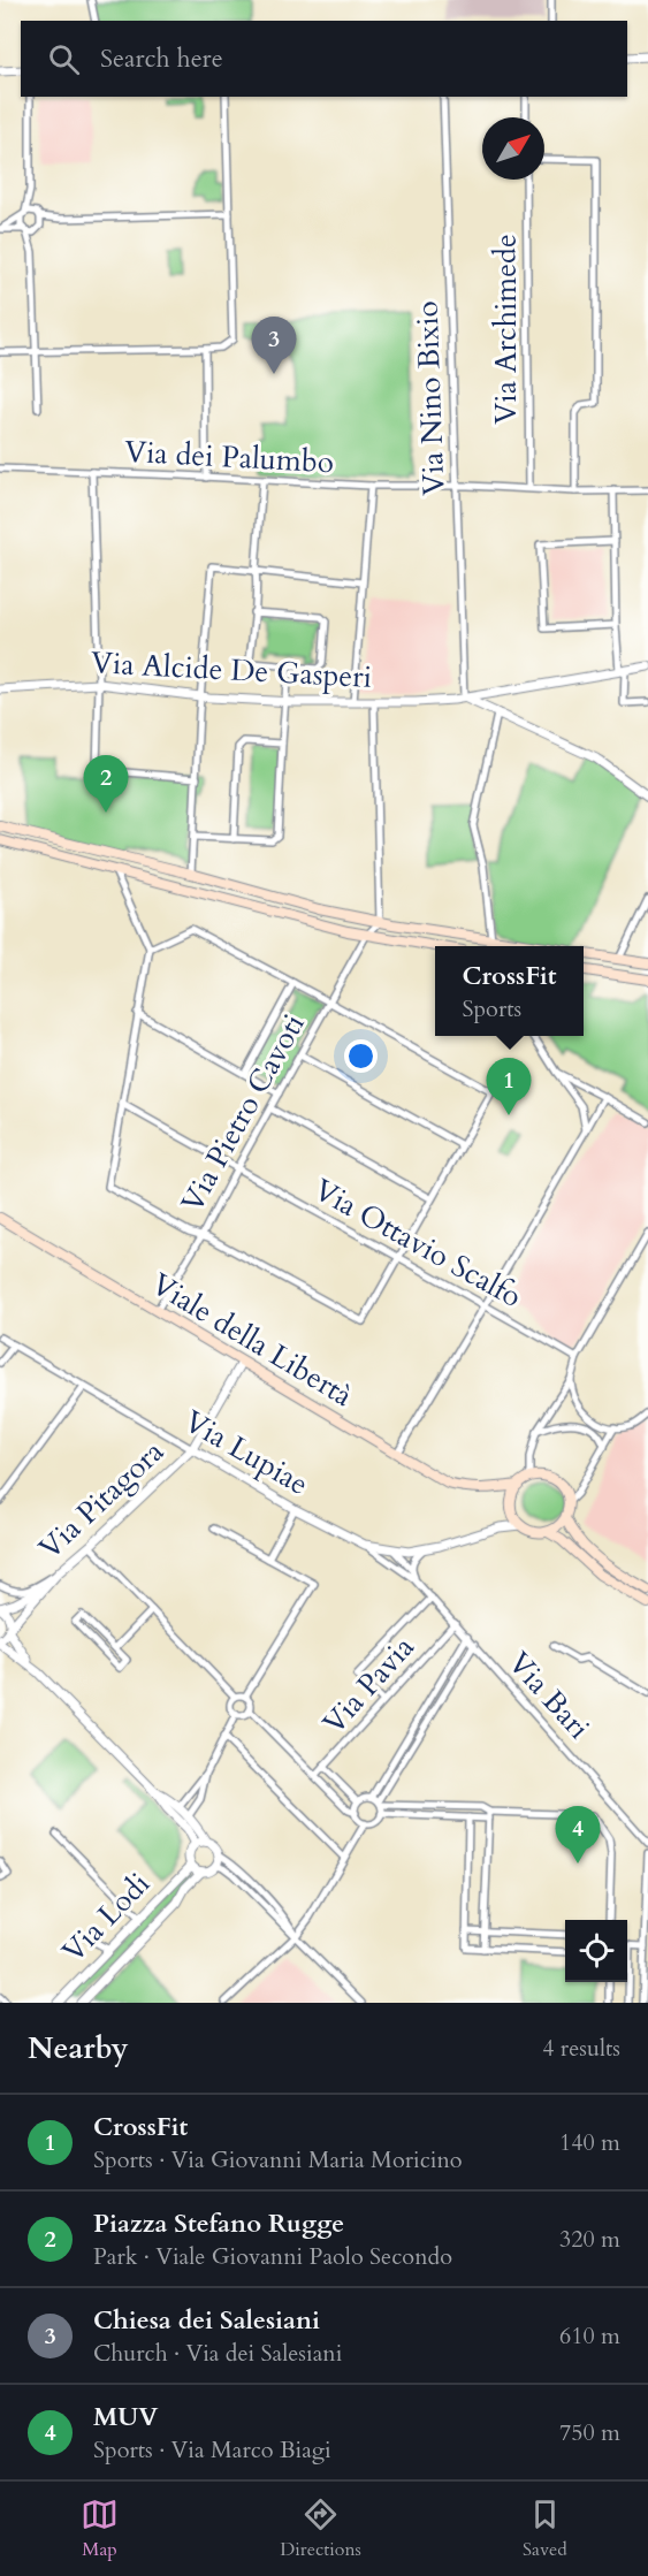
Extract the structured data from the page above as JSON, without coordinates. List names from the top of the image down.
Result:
{
  "streets": {
    "main road": ["Viale della Libertà"],
    "street": [
      "Via Archimede",
      "Via Nino Bixio",
      "Via dei Palumbo",
      "Via Alcide De Gasperi",
      "Via Pietro Cavoti",
      "Via Ottavio Scalfo",
      "Via Lupiae",
      "Via Pitagora",
      "Via Pavia",
      "Via Bari",
      "Via Lodi"
    ]
  },
  "crossings": [
    ["Via Archimede", "Via dei Palumbo"],
    ["Via Nino Bixio", "Via dei Palumbo"],
    ["Via Nino Bixio", "Via Alcide De Gasperi"],
    ["Via Pietro Cavoti", "Via Ottavio Scalfo"],
    ["Via Pietro Cavoti", "Viale della Libertà"],
    ["Viale della Libertà", "Via Lupiae"],
    ["Viale della Libertà", "Via Pitagora"],
    ["Via Lupiae", "Via Pitagora"],
    ["Via Lupiae", "Via Bari"],
    ["Via Pavia", "Via Bari"]
  ],
  "north": "top right",
  "page": {
    "search": "Search here",
    "pins": [
      "3",
      "2",
      "1",
      "4"
    ],
    "popup": ["CrossFit", "Sports"],
    "heading": ["Nearby", "4 results"],
    "list": [
      {
        "mark": "1",
        "name": "CrossFit",
        "note": "Sports · Via Giovanni Maria Moricino",
        "value": "140 m"
      },
      {
        "mark": "2",
        "name": "Piazza Stefano Rugge",
        "note": "Park · Viale Giovanni Paolo Secondo",
        "value": "320 m"
      },
      {
        "mark": "3",
        "name": "Chiesa dei Salesiani",
        "note": "Church · Via dei Salesiani",
        "value": "610 m"
      },
      {
        "mark": "4",
        "name": "MUV",
        "note": "Sports · Via Marco Biagi",
        "value": "750 m"
      }
    ],
    "nav": ["Map", "Directions", "Saved"]
  }
}
